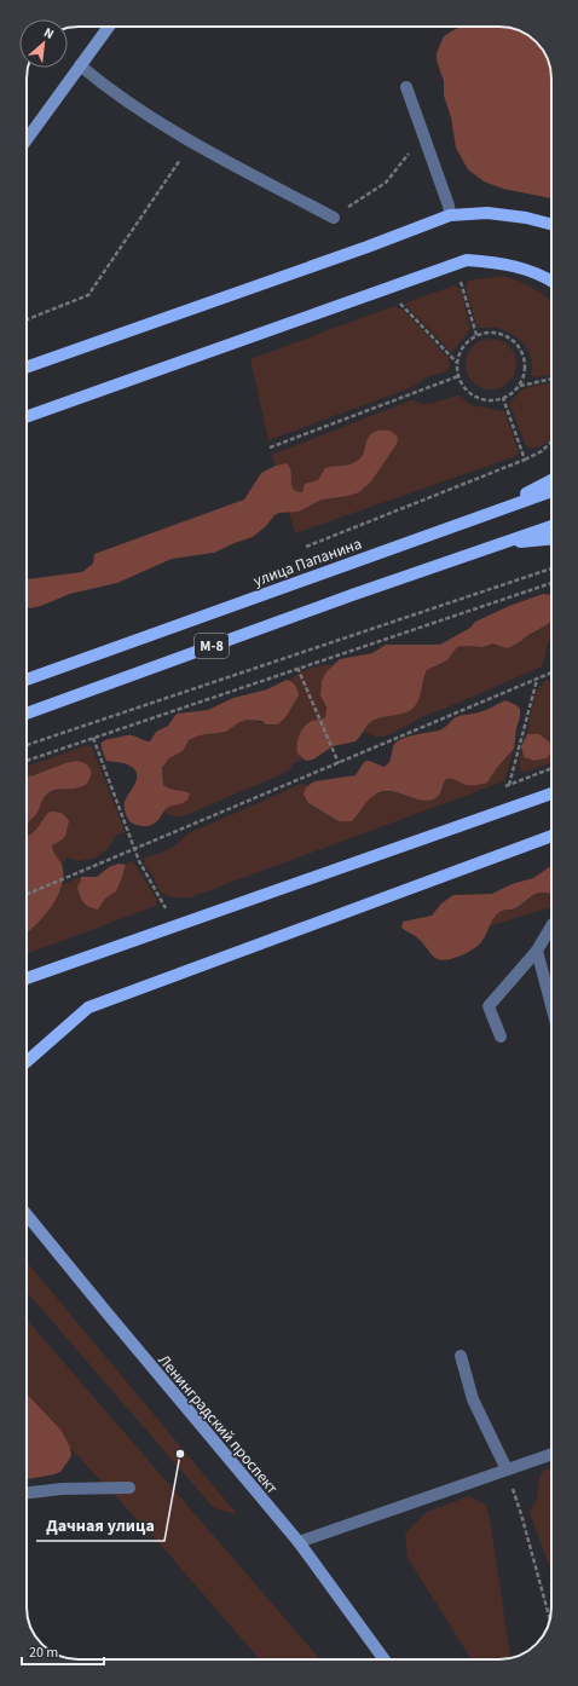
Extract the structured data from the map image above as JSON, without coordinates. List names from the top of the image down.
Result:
{
  "streets": {
    "main road": ["улица Папанина", "М-8", "Ленинградский проспект"]
  },
  "places": ["Дачная улица"],
  "scale_bar": "20 m",
  "north": "top right"
}
